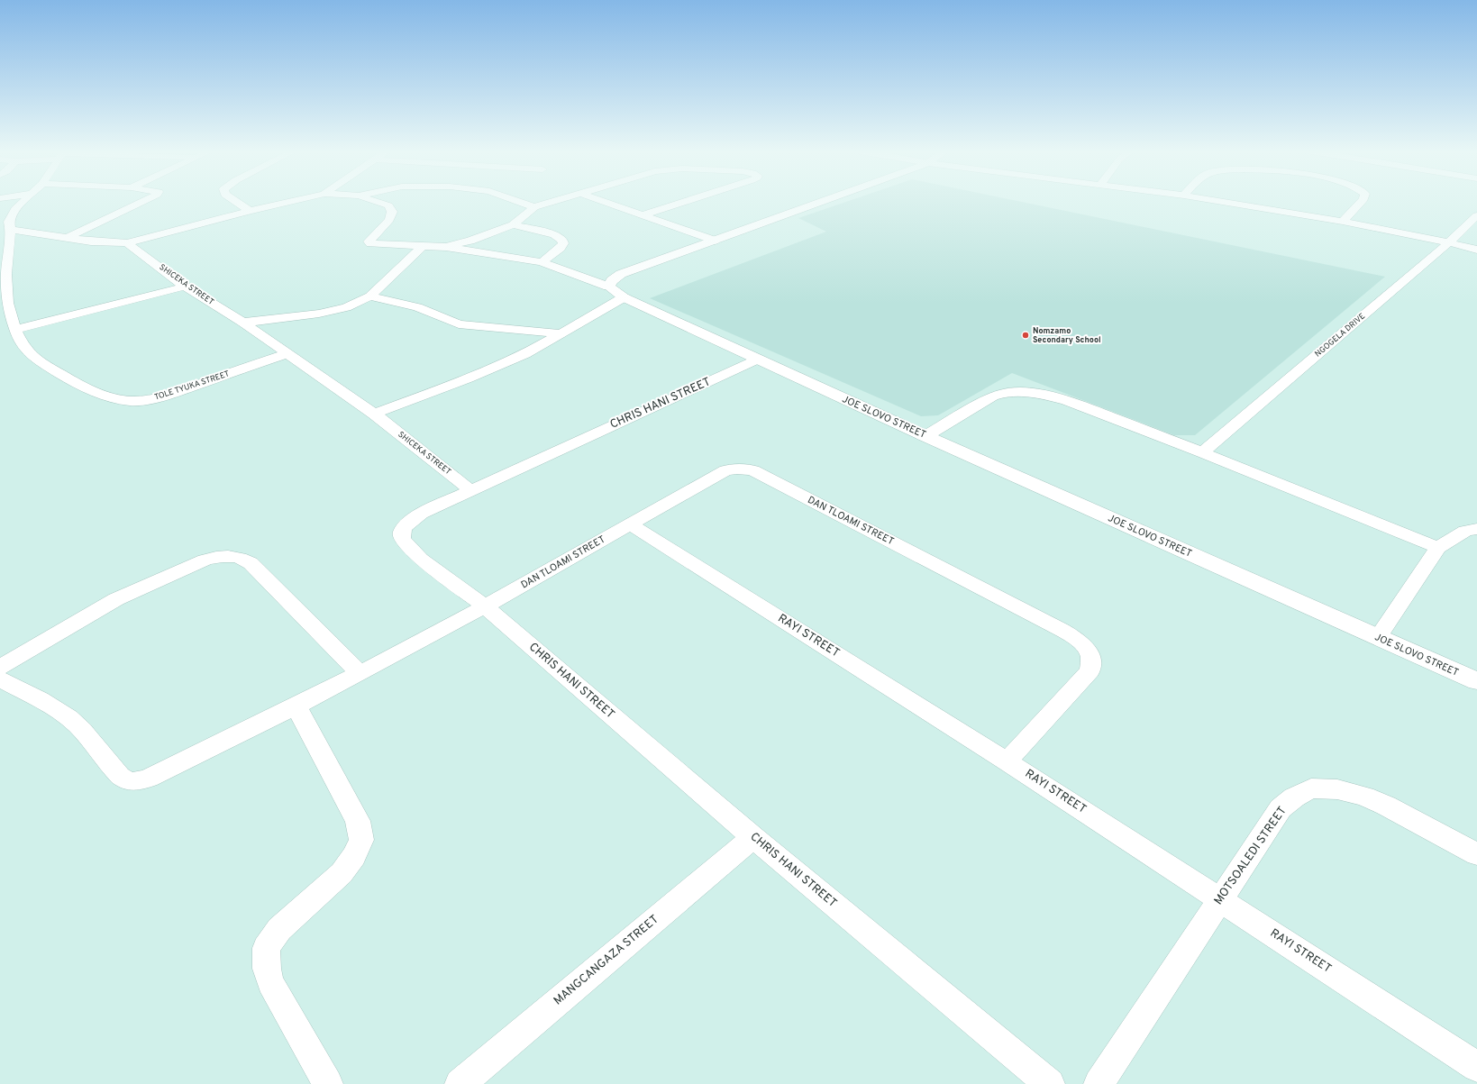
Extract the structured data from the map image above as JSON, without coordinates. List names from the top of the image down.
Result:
{
  "streets": {
    "street": [
      "SHICEKA STREET",
      "NGOGELA DRIVE",
      "TOLE TYUKA STREET",
      "CHRIS HANI STREET",
      "JOE SLOVO STREET",
      "DAN TLOAMI STREET",
      "RAYI STREET",
      "MOTSOALEDI STREET",
      "MANGCANGAZA STREET"
    ]
  },
  "crossings": [
    ["SHICEKA STREET", "TOLE TYUKA STREET"],
    ["SHICEKA STREET", "CHRIS HANI STREET"],
    ["CHRIS HANI STREET", "JOE SLOVO STREET"],
    ["CHRIS HANI STREET", "DAN TLOAMI STREET"],
    ["CHRIS HANI STREET", "MANGCANGAZA STREET"],
    ["DAN TLOAMI STREET", "RAYI STREET"],
    ["RAYI STREET", "MOTSOALEDI STREET"]
  ],
  "places": ["Nomzamo Secondary School"]
}
